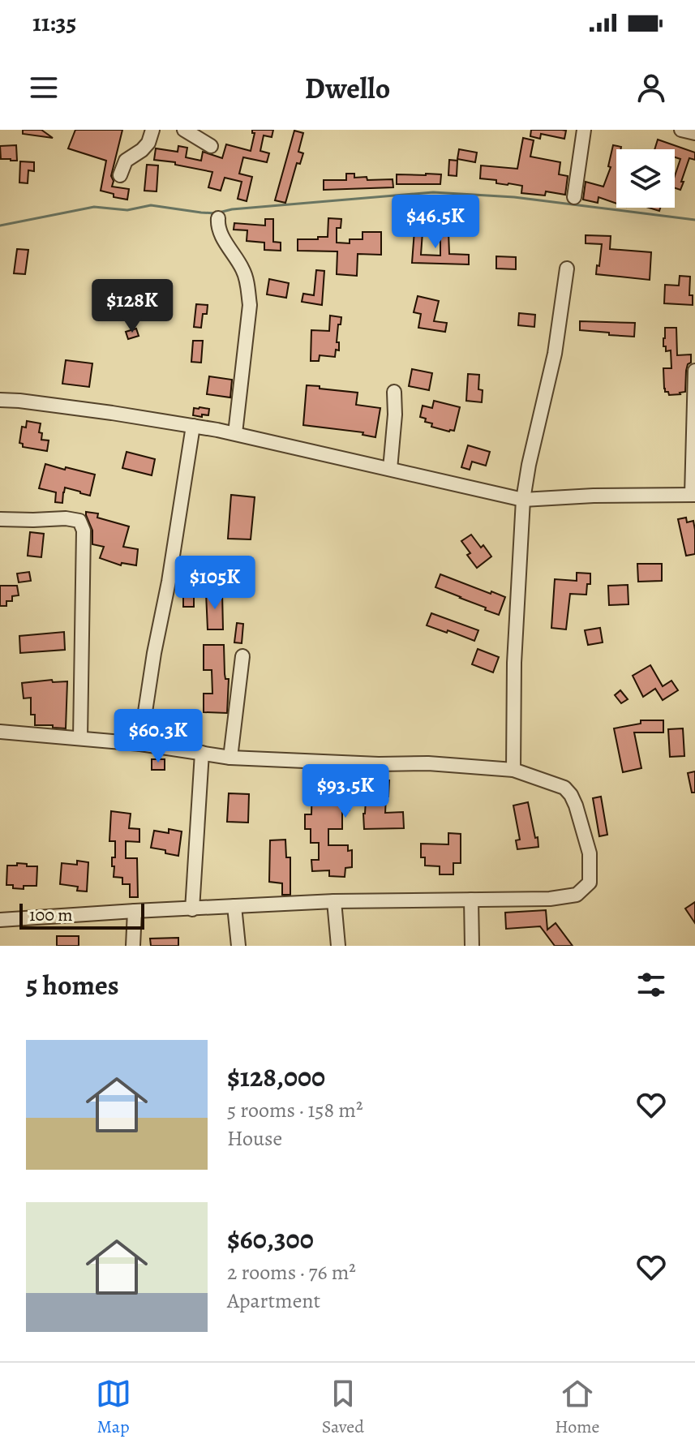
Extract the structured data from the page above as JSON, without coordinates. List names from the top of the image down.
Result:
{
  "scale_bar": "100 m",
  "page": {
    "status": "11:35",
    "header": "Dwello",
    "price": [
      "$46.5K",
      "$128K",
      "$105K",
      "$60.3K",
      "$93.5K"
    ],
    "scale": "100 m",
    "heading": "5 homes",
    "list": [
      {
        "name": "$128,000",
        "note": "5 rooms · 158 m² · House"
      },
      {
        "name": "$60,300",
        "note": "2 rooms · 76 m² · Apartment"
      }
    ],
    "tabs": ["Map", "Saved", "Home"]
  }
}
